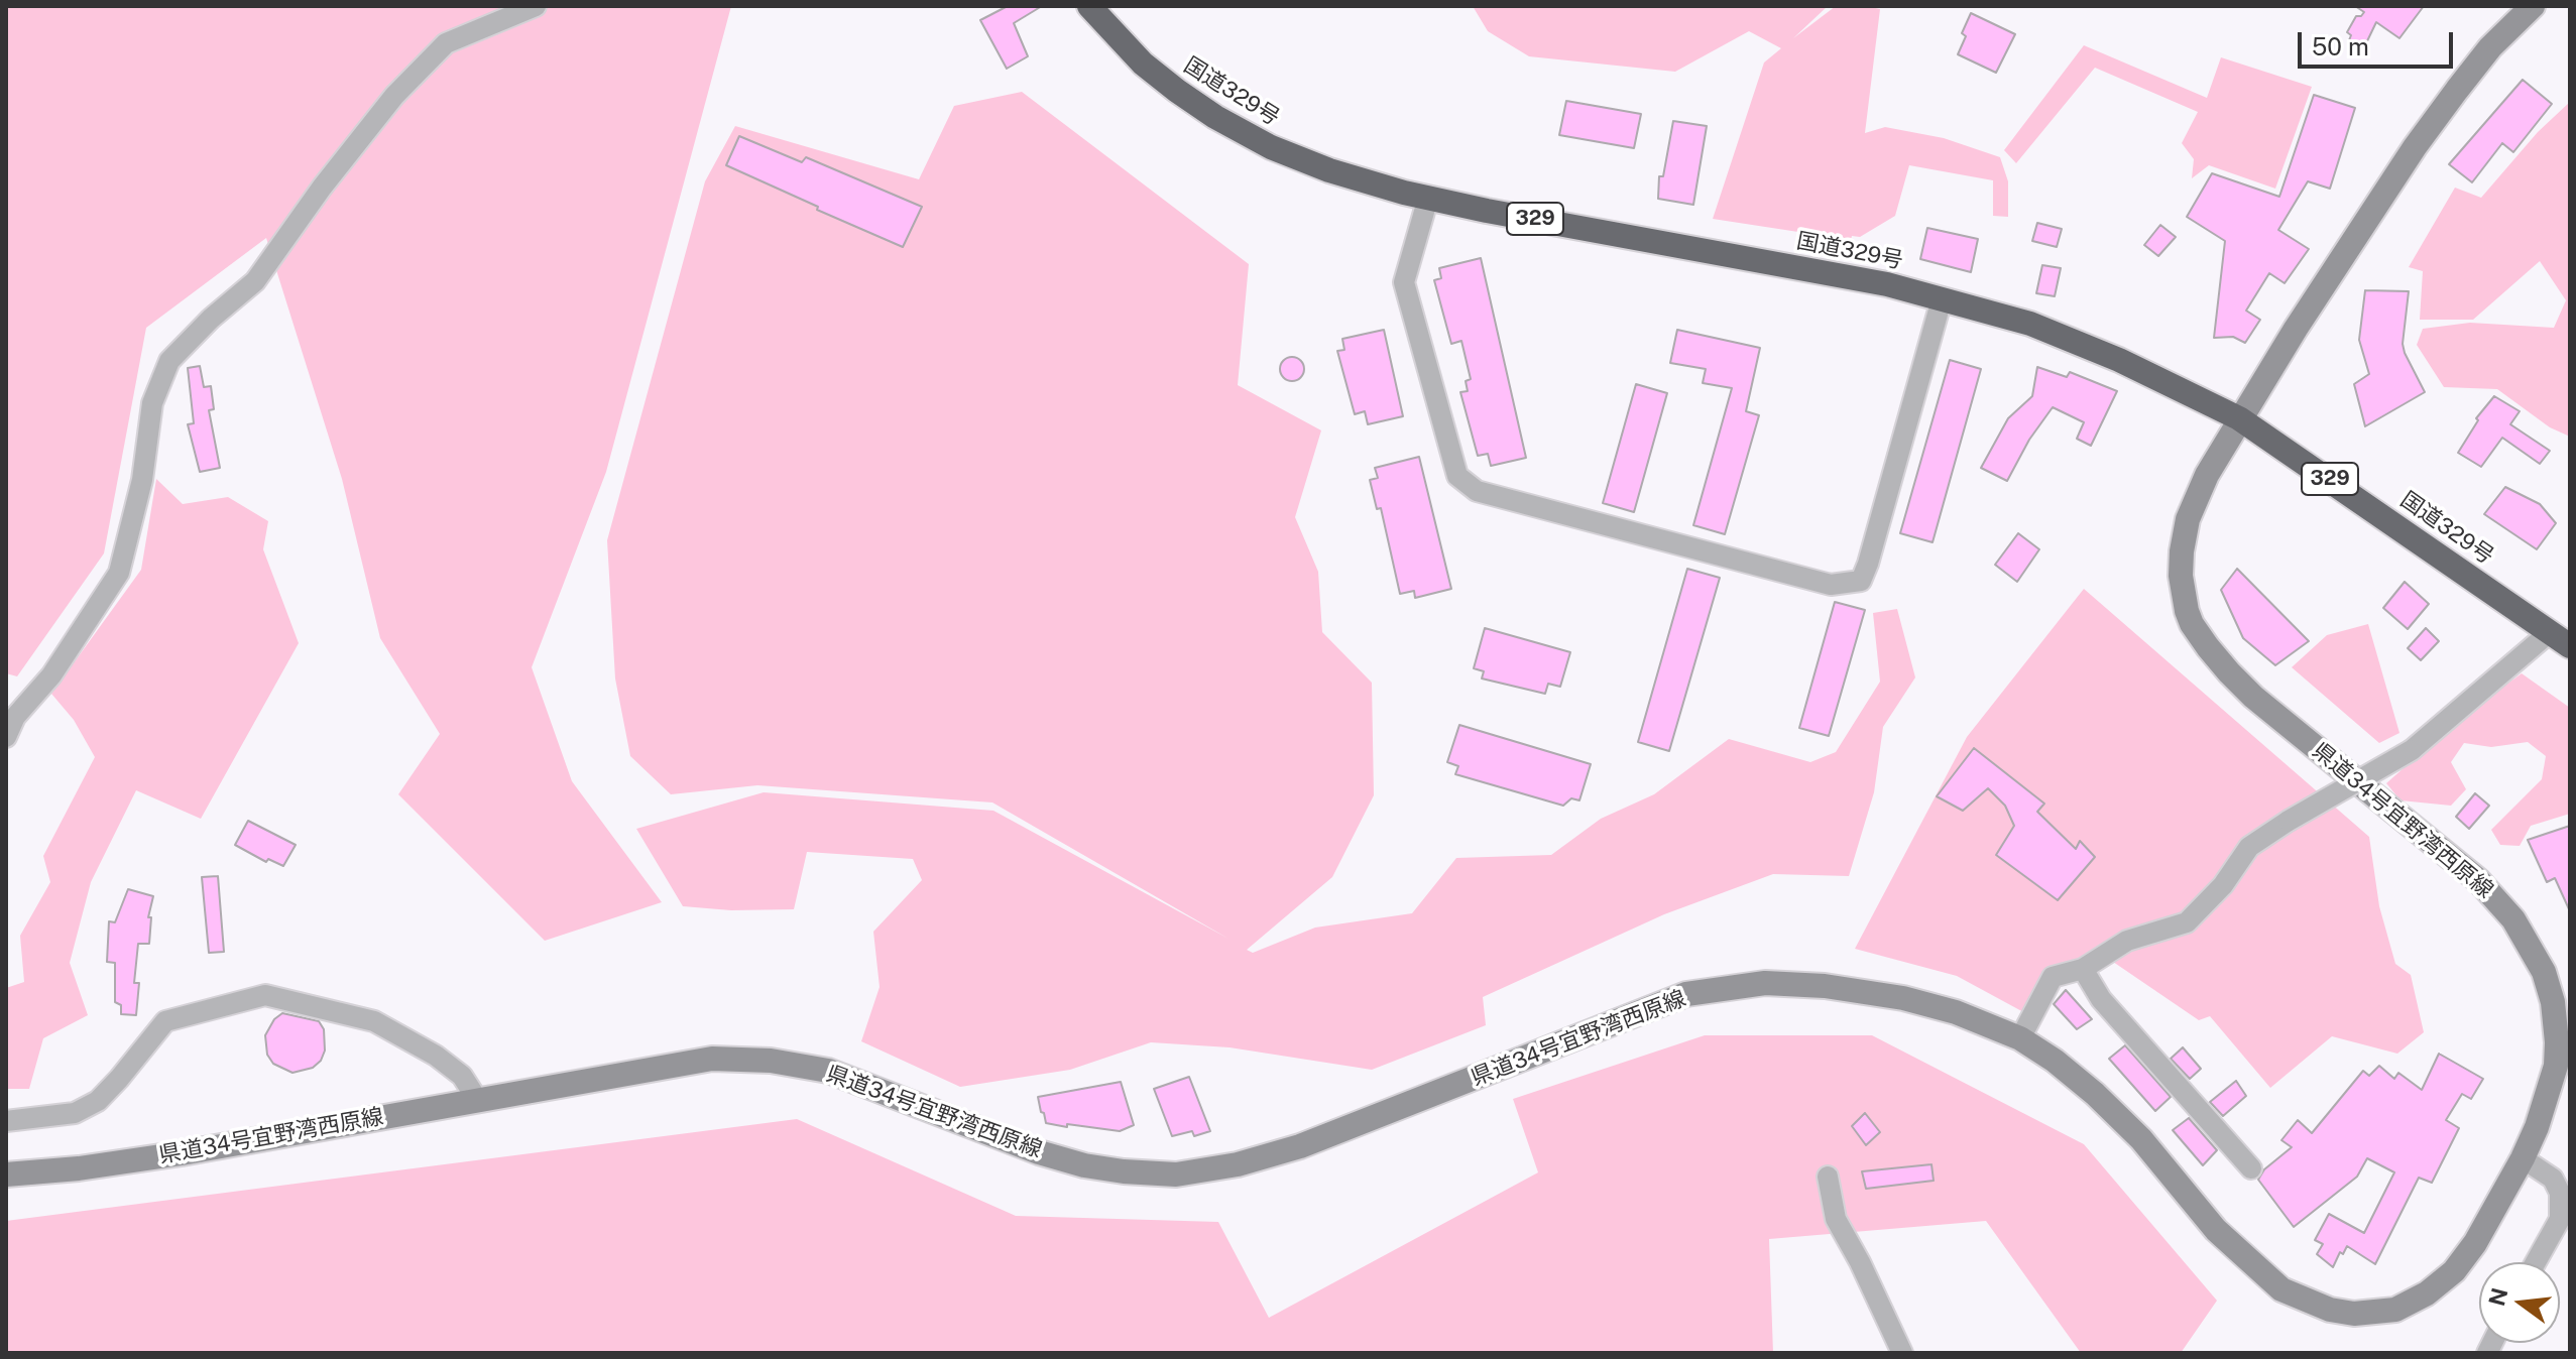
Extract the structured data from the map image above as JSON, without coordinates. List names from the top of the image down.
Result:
{
  "streets": {
    "highway": ["国道329号", "329"],
    "main road": ["県道34号宜野湾西原線"]
  },
  "crossings": [
    ["国道329号", "県道34号宜野湾西原線"]
  ],
  "scale_bar": "50 m",
  "north": "left"
}
